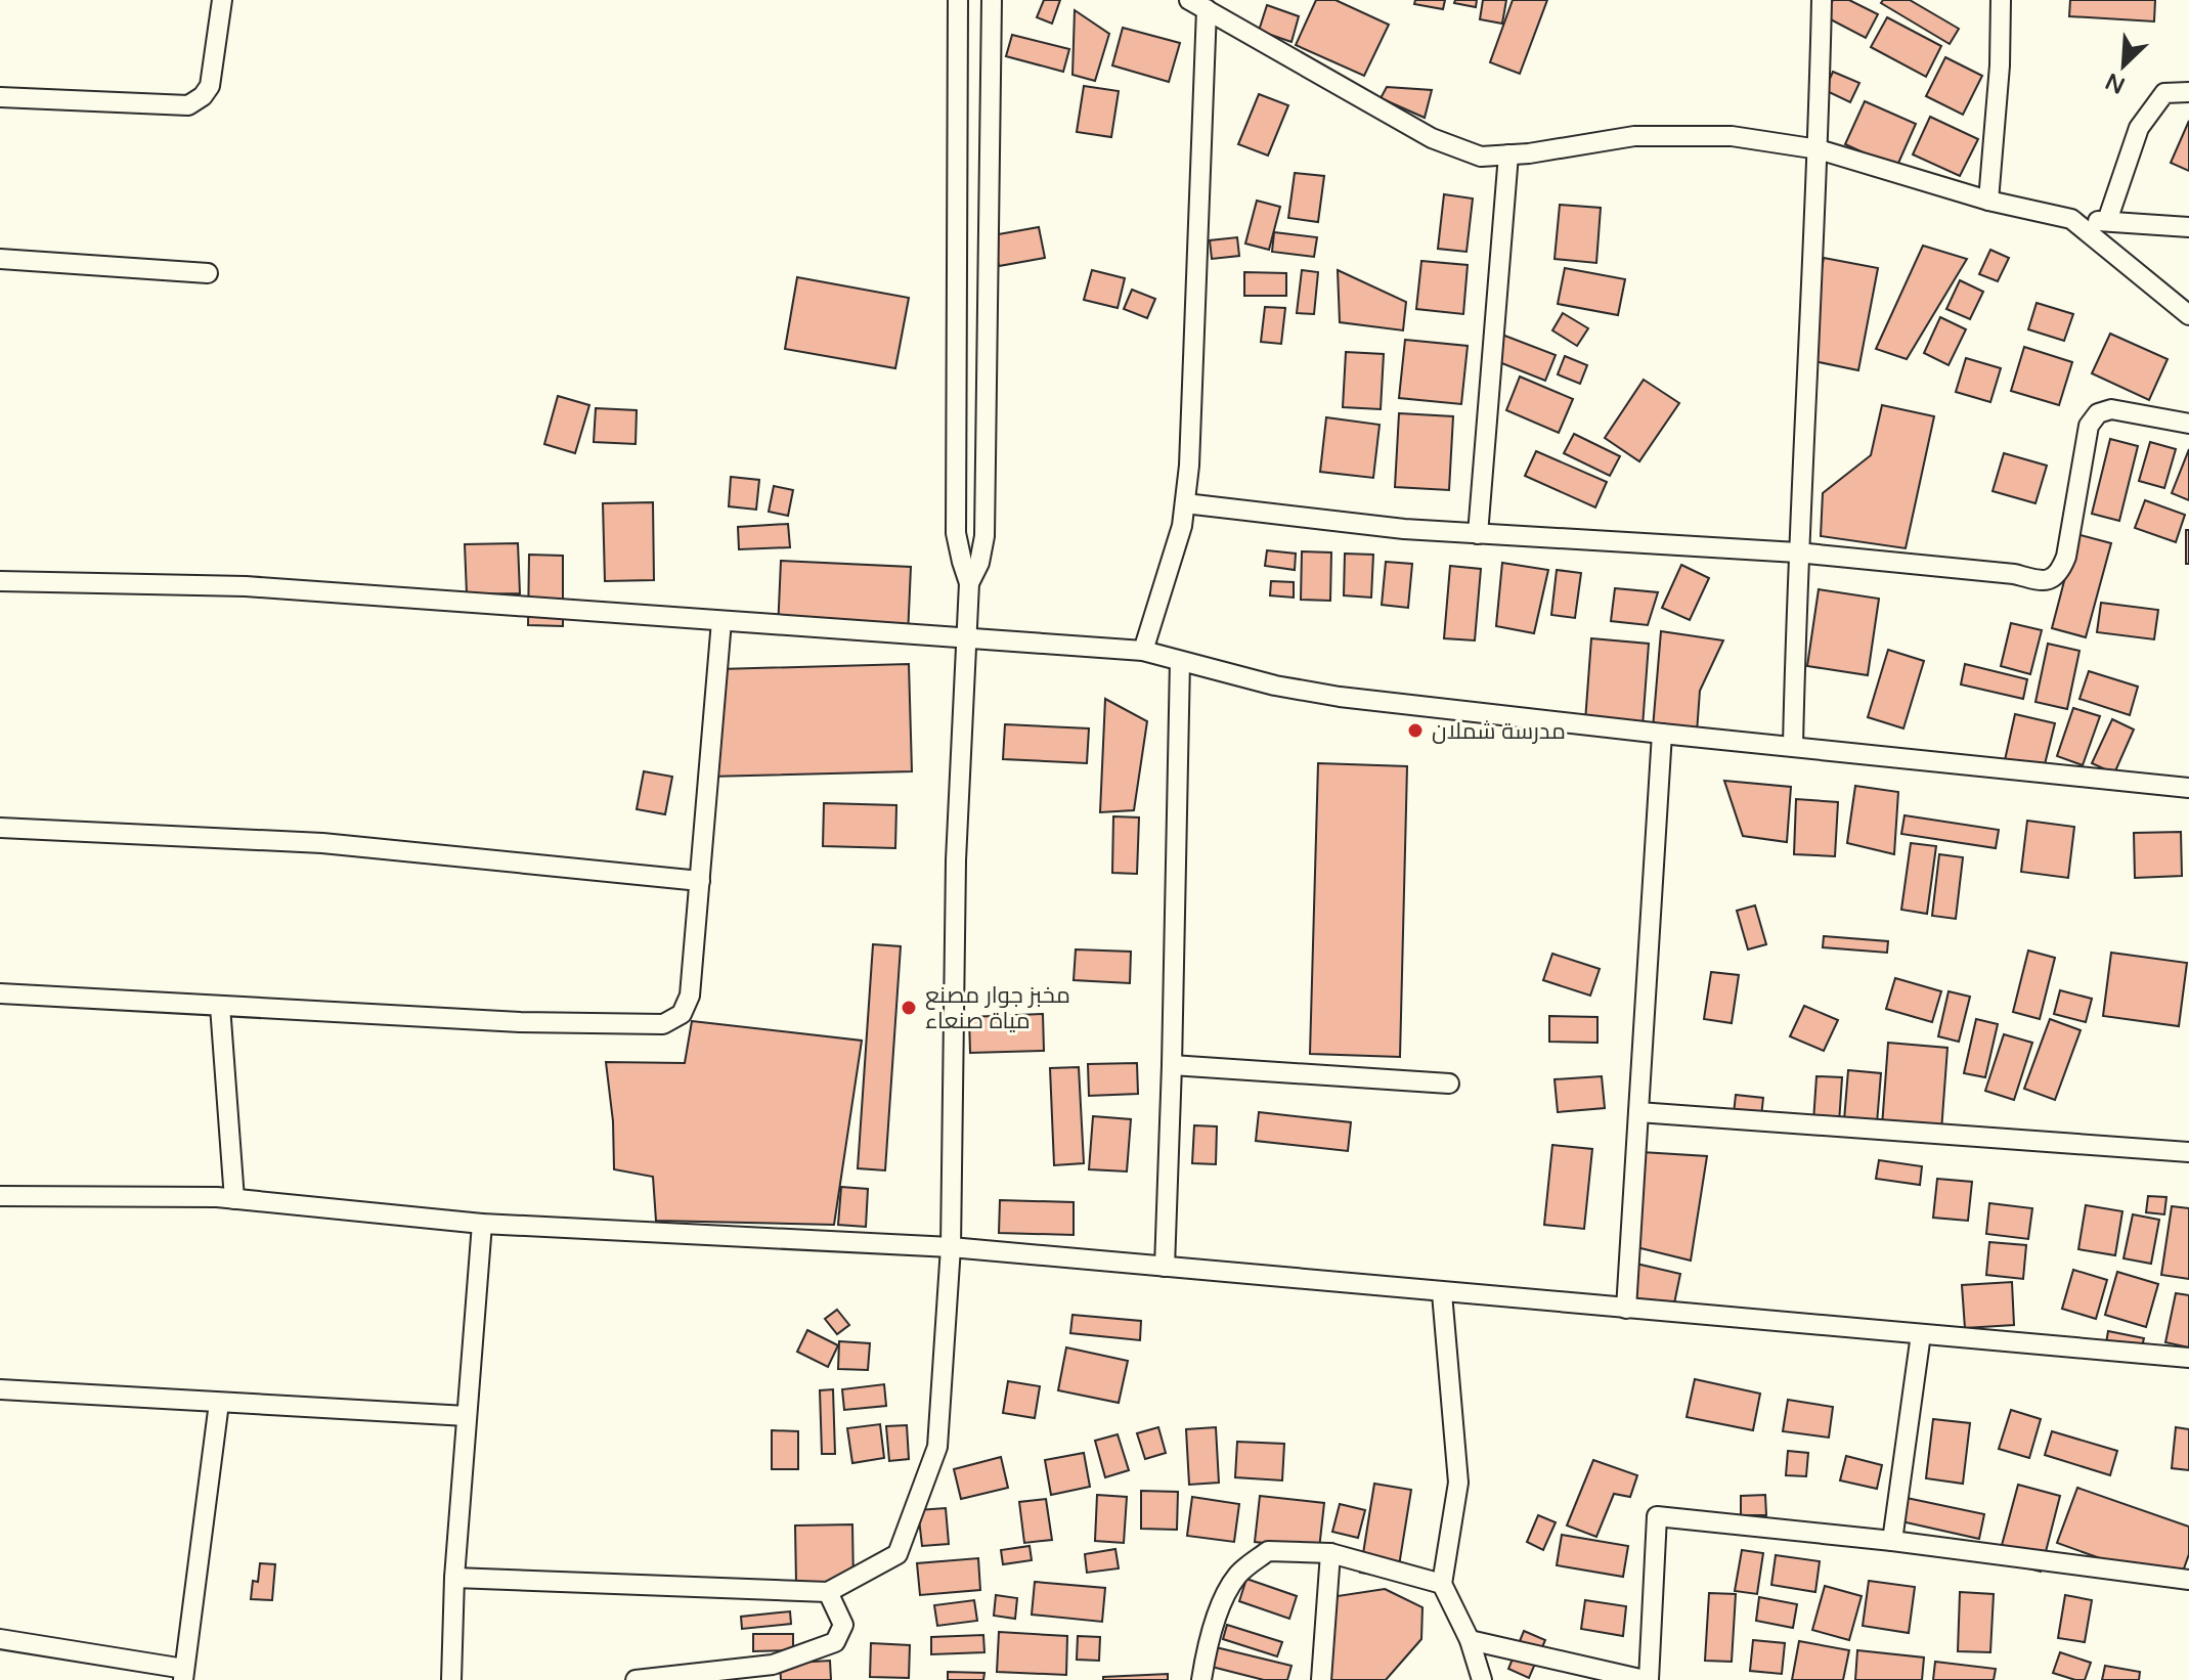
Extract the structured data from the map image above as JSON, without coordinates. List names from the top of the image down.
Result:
{
  "places": ["مدرسة شملان", "مخبز جوار مصنع مياة صنعاء"],
  "north": "bottom left"
}
